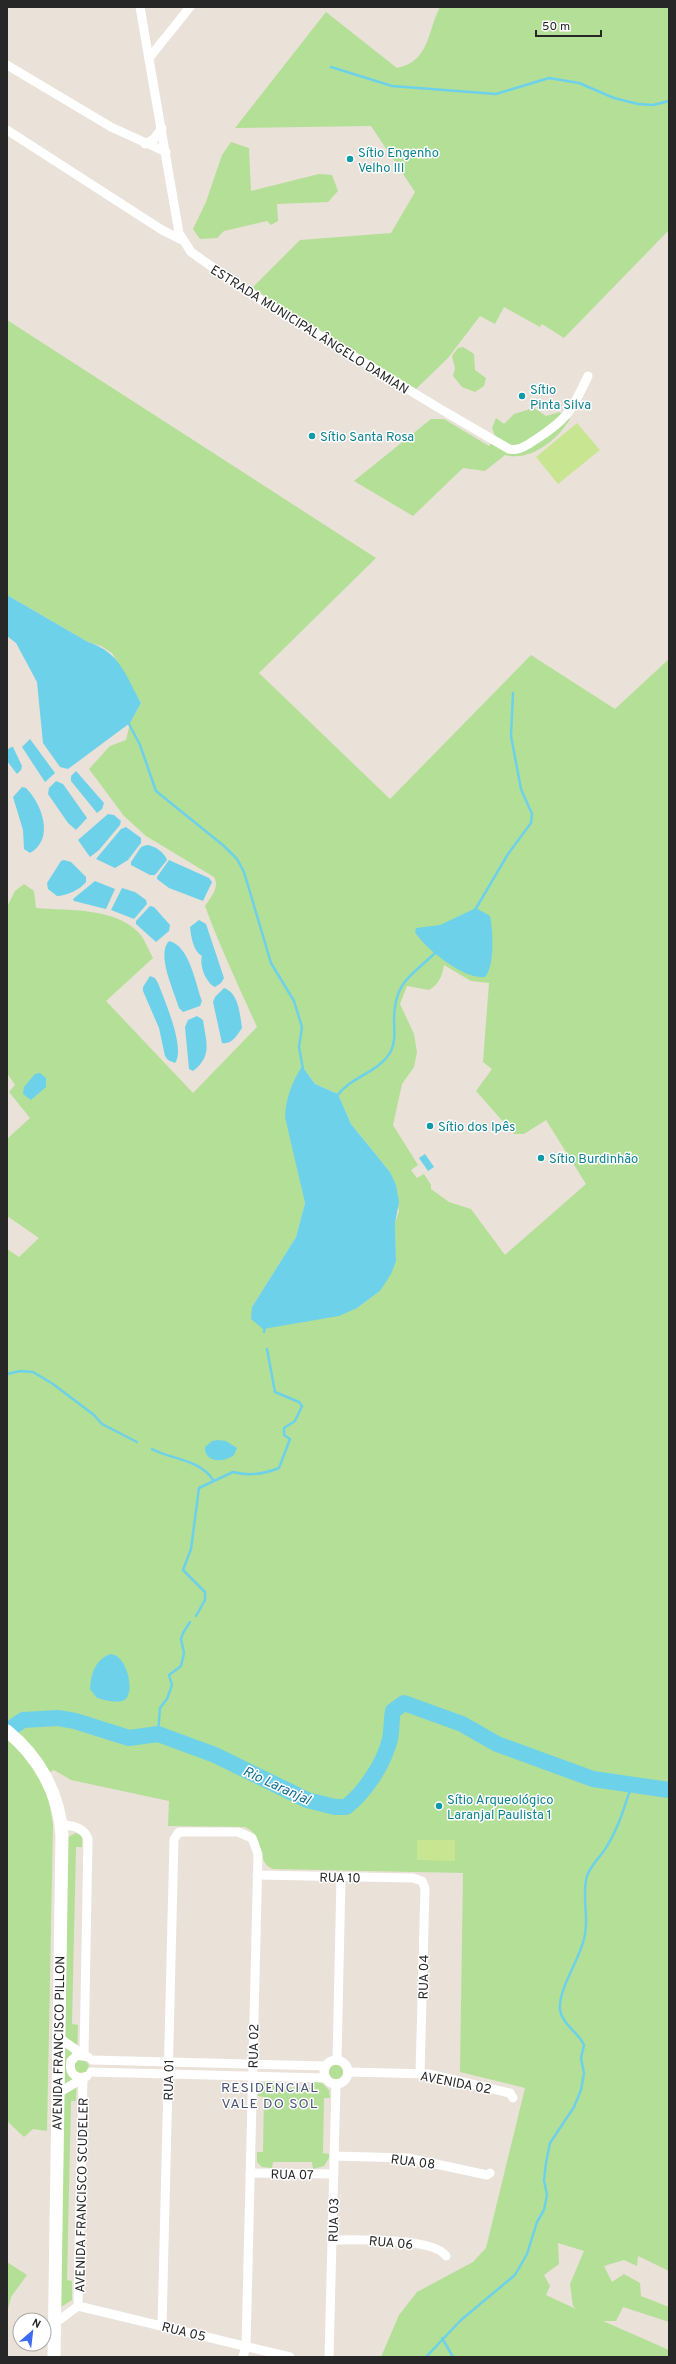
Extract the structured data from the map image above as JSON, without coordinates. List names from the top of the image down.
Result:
{
  "streets": {
    "main road": ["AVENIDA FRANCISCO PILLON"],
    "street": [
      "ESTRADA MUNICIPAL ÂNGELO DAMIAN",
      "RUA 10",
      "RUA 04",
      "RUA 02",
      "RUA 01",
      "AVENIDA 02",
      "RUA 08",
      "RUA 07",
      "AVENIDA FRANCISCO SCUDELER",
      "RUA 03",
      "RUA 06",
      "RUA 05"
    ]
  },
  "crossings": [
    ["RUA 10", "RUA 04"],
    ["RUA 10", "RUA 02"],
    ["RUA 04", "AVENIDA 02"],
    ["AVENIDA FRANCISCO PILLON", "AVENIDA FRANCISCO SCUDELER"],
    ["RUA 02", "RUA 01"],
    ["RUA 02", "RUA 07"],
    ["RUA 02", "RUA 05"],
    ["RUA 01", "RUA 05"],
    ["AVENIDA 02", "RUA 03"],
    ["RUA 08", "RUA 03"],
    ["RUA 07", "RUA 03"],
    ["AVENIDA FRANCISCO SCUDELER", "RUA 05"],
    ["RUA 03", "RUA 06"]
  ],
  "districts": ["RESIDENCIAL VALE DO SOL"],
  "water": ["Rio Laranjal"],
  "places": [
    "Sítio Engenho Velho III",
    "Sítio Pinta Silva",
    "Sítio Santa Rosa",
    "Sítio dos Ipês",
    "Sítio Burdinhão",
    "Sítio Arqueológico Laranjal Paulista 1"
  ],
  "scale_bar": "50 m",
  "north": "top right"
}
